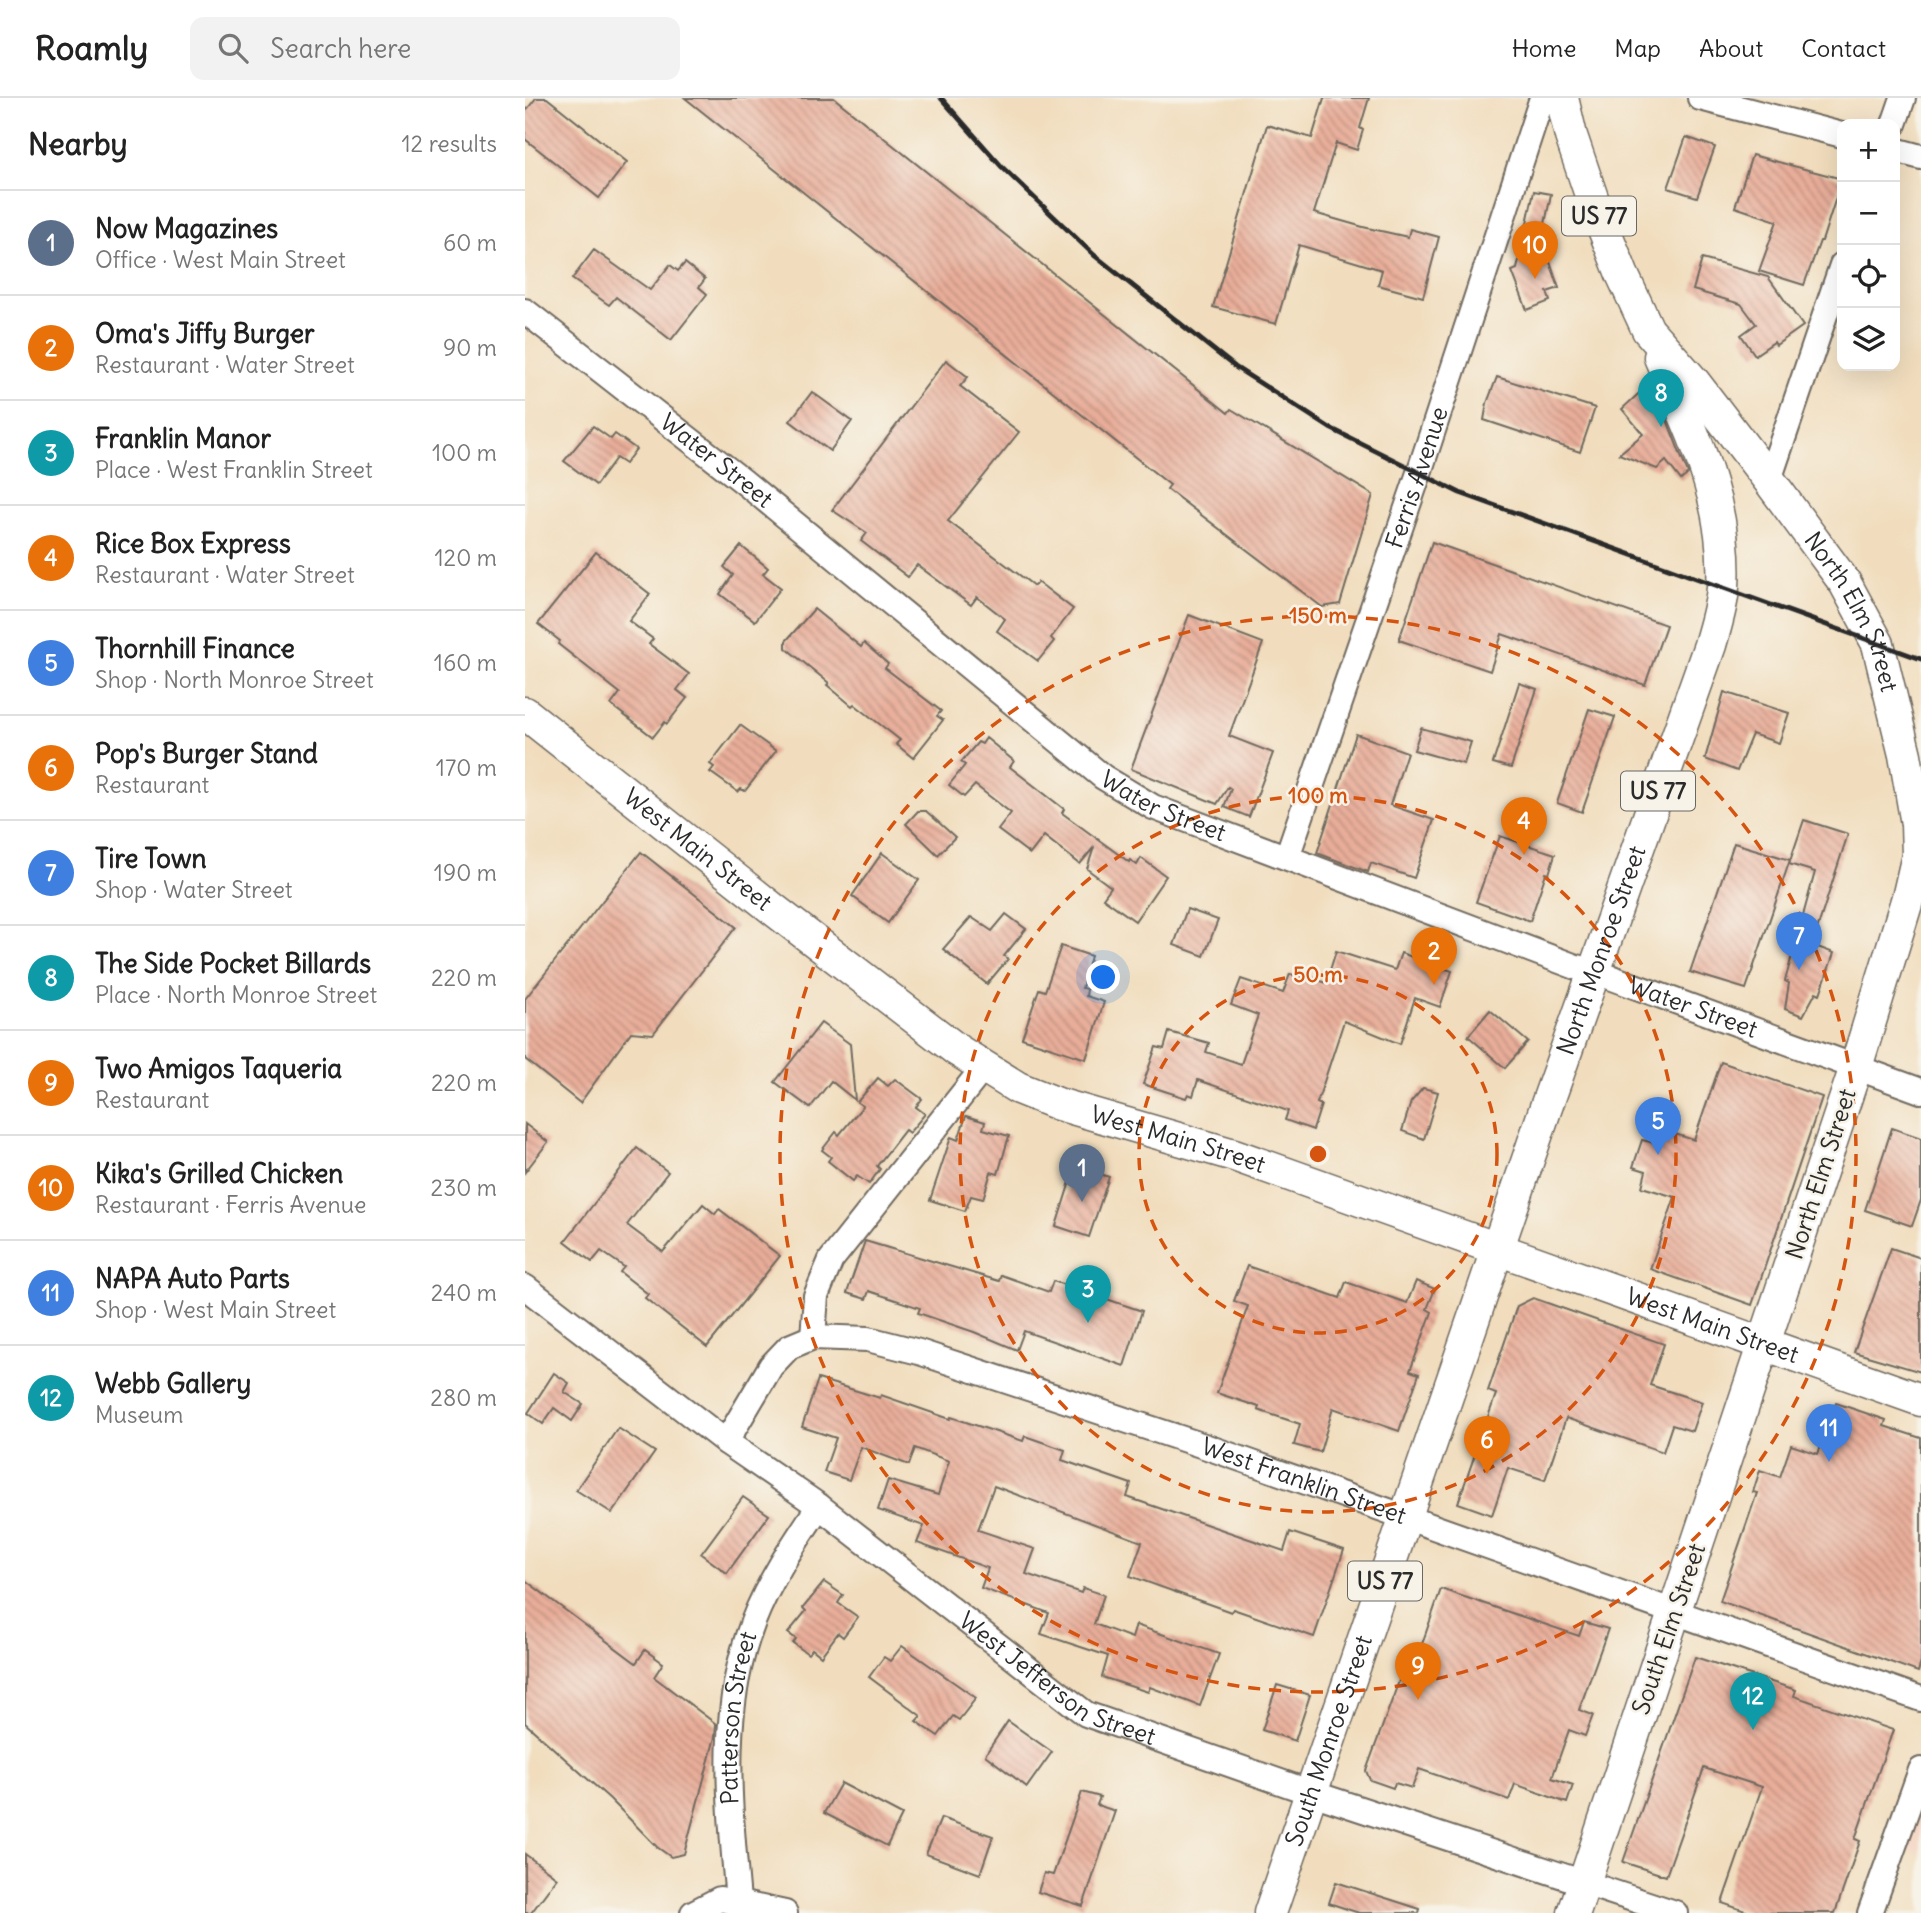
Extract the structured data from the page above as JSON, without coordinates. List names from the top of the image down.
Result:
{
  "streets": {
    "main road": [
      "US 77",
      "North Elm Street",
      "West Main Street",
      "North Monroe Street",
      "South Elm Street",
      "South Monroe Street"
    ],
    "street": [
      "Water Street",
      "Ferris Avenue",
      "West Franklin Street",
      "West Jefferson Street",
      "Patterson Street"
    ]
  },
  "crossings": [
    ["Water Street", "Ferris Avenue"],
    ["Water Street", "North Elm Street"],
    ["Water Street", "North Monroe Street"],
    ["North Elm Street", "West Main Street"],
    ["North Elm Street", "North Monroe Street"],
    ["North Elm Street", "South Elm Street"],
    ["West Main Street", "North Monroe Street"],
    ["West Main Street", "South Elm Street"],
    ["West Main Street", "South Monroe Street"],
    ["North Monroe Street", "South Monroe Street"],
    ["West Franklin Street", "South Elm Street"],
    ["West Franklin Street", "West Jefferson Street"],
    ["West Franklin Street", "South Monroe Street"],
    ["South Elm Street", "West Jefferson Street"],
    ["West Jefferson Street", "Patterson Street"],
    ["West Jefferson Street", "South Monroe Street"]
  ],
  "page": {
    "header": "Roamly",
    "search": "Search here",
    "nav": [
      "Home",
      "Map",
      "About",
      "Contact"
    ],
    "heading": ["Nearby", "12 results"],
    "map_buttons": ["+", "−"],
    "list": [
      {
        "mark": "1",
        "name": "Now Magazines",
        "note": "Office · West Main Street",
        "value": "60 m"
      },
      {
        "mark": "2",
        "name": "Oma's Jiffy Burger",
        "note": "Restaurant · Water Street",
        "value": "90 m"
      },
      {
        "mark": "3",
        "name": "Franklin Manor",
        "note": "Place · West Franklin Street",
        "value": "100 m"
      },
      {
        "mark": "4",
        "name": "Rice Box Express",
        "note": "Restaurant · Water Street",
        "value": "120 m"
      },
      {
        "mark": "5",
        "name": "Thornhill Finance",
        "note": "Shop · North Monroe Street",
        "value": "160 m"
      },
      {
        "mark": "6",
        "name": "Pop's Burger Stand",
        "note": "Restaurant",
        "value": "170 m"
      },
      {
        "mark": "7",
        "name": "Tire Town",
        "note": "Shop · Water Street",
        "value": "190 m"
      },
      {
        "mark": "8",
        "name": "The Side Pocket Billards",
        "note": "Place · North Monroe Street",
        "value": "220 m"
      },
      {
        "mark": "9",
        "name": "Two Amigos Taqueria",
        "note": "Restaurant",
        "value": "220 m"
      },
      {
        "mark": "10",
        "name": "Kika's Grilled Chicken",
        "note": "Restaurant · Ferris Avenue",
        "value": "230 m"
      },
      {
        "mark": "11",
        "name": "NAPA Auto Parts",
        "note": "Shop · West Main Street",
        "value": "240 m"
      },
      {
        "mark": "12",
        "name": "Webb Gallery",
        "note": "Museum",
        "value": "280 m"
      }
    ],
    "pins": [
      "10",
      "8",
      "4",
      "7",
      "2",
      "5",
      "1",
      "3",
      "11",
      "6",
      "9",
      "12"
    ]
  },
  "rings": ["150 m", "100 m", "50 m"]
}
